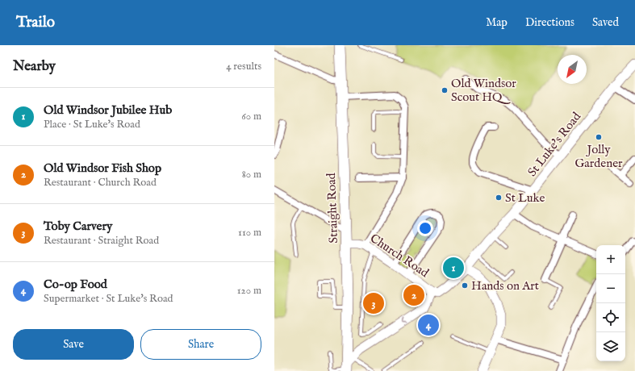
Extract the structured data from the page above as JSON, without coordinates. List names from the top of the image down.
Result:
{
  "streets": {
    "main road": ["St Luke's Road", "Straight Road", "Church Road"]
  },
  "crossings": [
    ["St Luke's Road", "Church Road"],
    ["Straight Road", "Church Road"]
  ],
  "places": [
    "Old Windsor Scout HQ",
    "Jolly Gardener",
    "St Luke",
    "Hands on Art"
  ],
  "north": "bottom left",
  "page": {
    "header": "Trailo",
    "nav": ["Map", "Directions", "Saved"],
    "heading": ["Nearby", "4 results"],
    "list": [
      {
        "mark": "1",
        "name": "Old Windsor Jubilee Hub",
        "note": "Place · St Luke's Road",
        "value": "60 m"
      },
      {
        "mark": "2",
        "name": "Old Windsor Fish Shop",
        "note": "Restaurant · Church Road",
        "value": "80 m"
      },
      {
        "mark": "3",
        "name": "Toby Carvery",
        "note": "Restaurant · Straight Road",
        "value": "110 m"
      },
      {
        "mark": "4",
        "name": "Co-op Food",
        "note": "Supermarket · St Luke's Road",
        "value": "120 m"
      }
    ],
    "map_buttons": ["+", "−"],
    "pins": [
      "1",
      "2",
      "3",
      "4"
    ],
    "buttons": ["Save", "Share"]
  }
}
